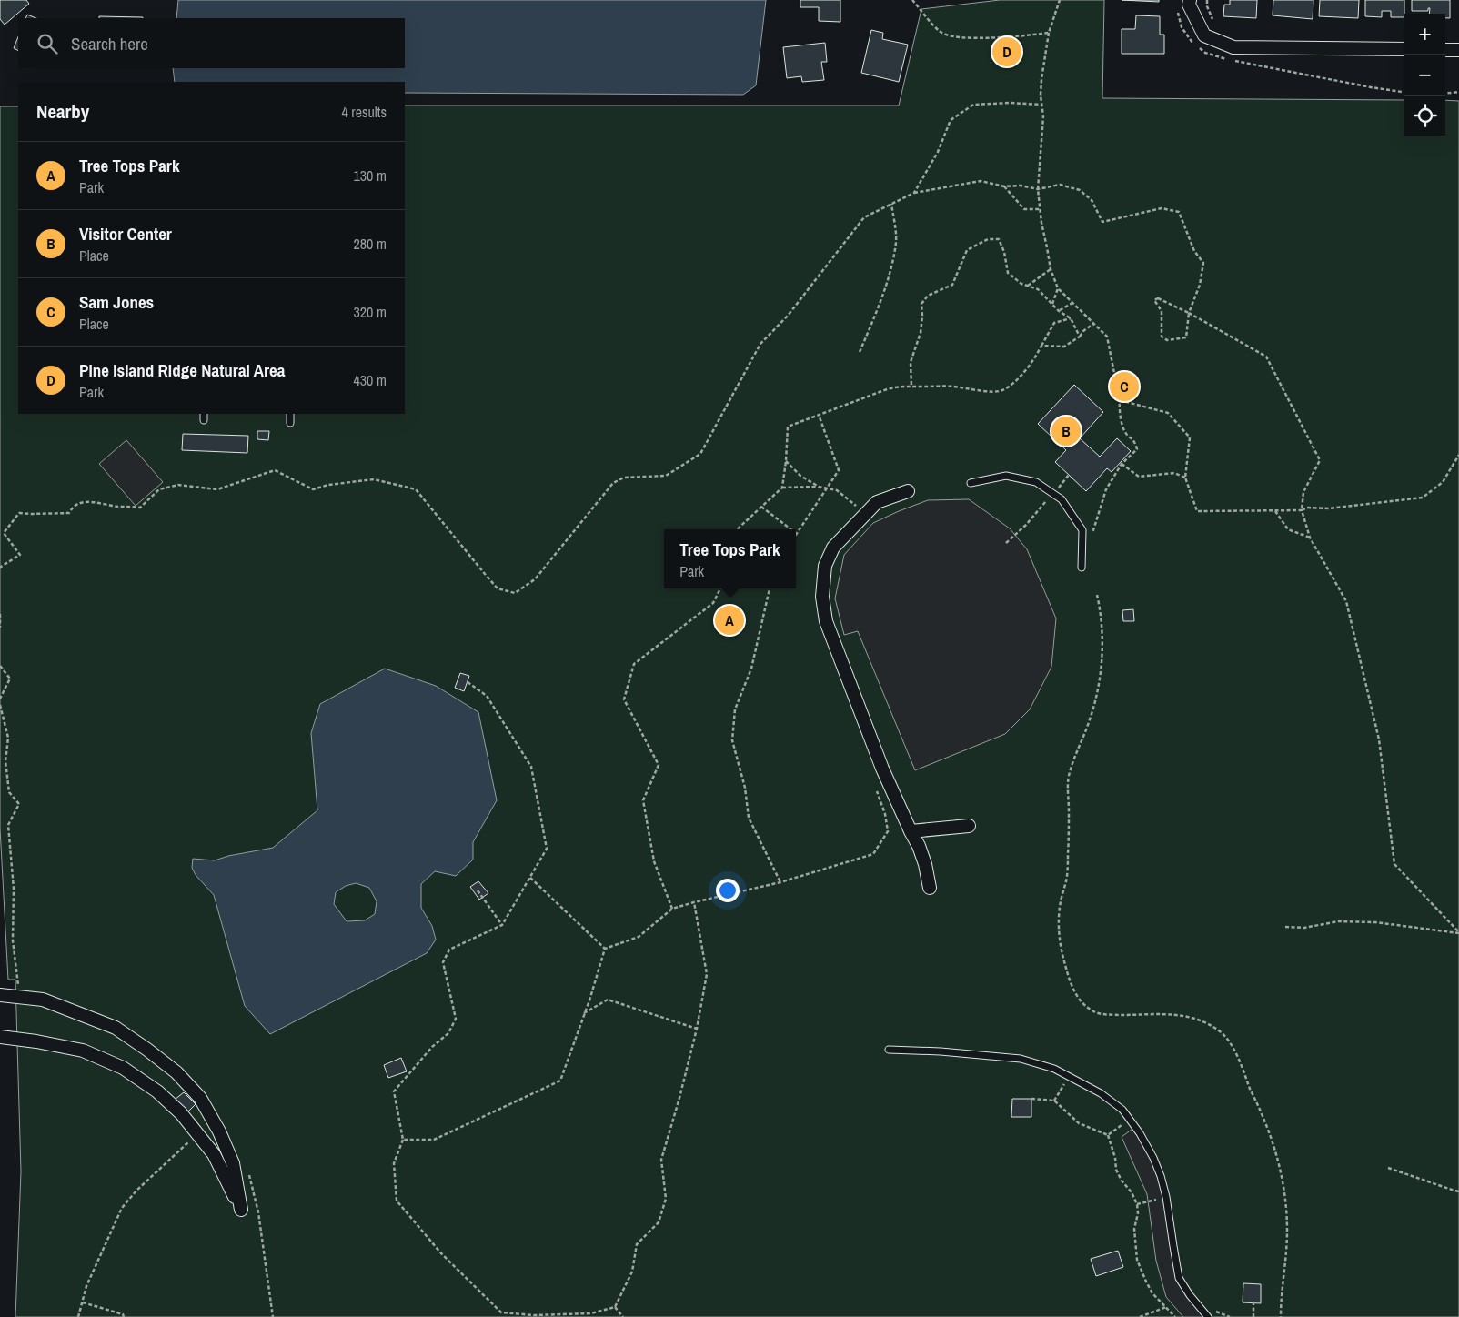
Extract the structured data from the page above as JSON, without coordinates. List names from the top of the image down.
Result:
{
  "page": {
    "map_buttons": ["+", "−"],
    "search": "Search here",
    "pins": [
      "D",
      "C",
      "B",
      "A"
    ],
    "heading": ["Nearby", "4 results"],
    "list": [
      {
        "mark": "A",
        "name": "Tree Tops Park",
        "note": "Park",
        "value": "130 m"
      },
      {
        "mark": "B",
        "name": "Visitor Center",
        "note": "Place",
        "value": "280 m"
      },
      {
        "mark": "C",
        "name": "Sam Jones",
        "note": "Place",
        "value": "320 m"
      },
      {
        "mark": "D",
        "name": "Pine Island Ridge Natural Area",
        "note": "Park",
        "value": "430 m"
      }
    ],
    "popup": ["Tree Tops Park", "Park"]
  }
}
